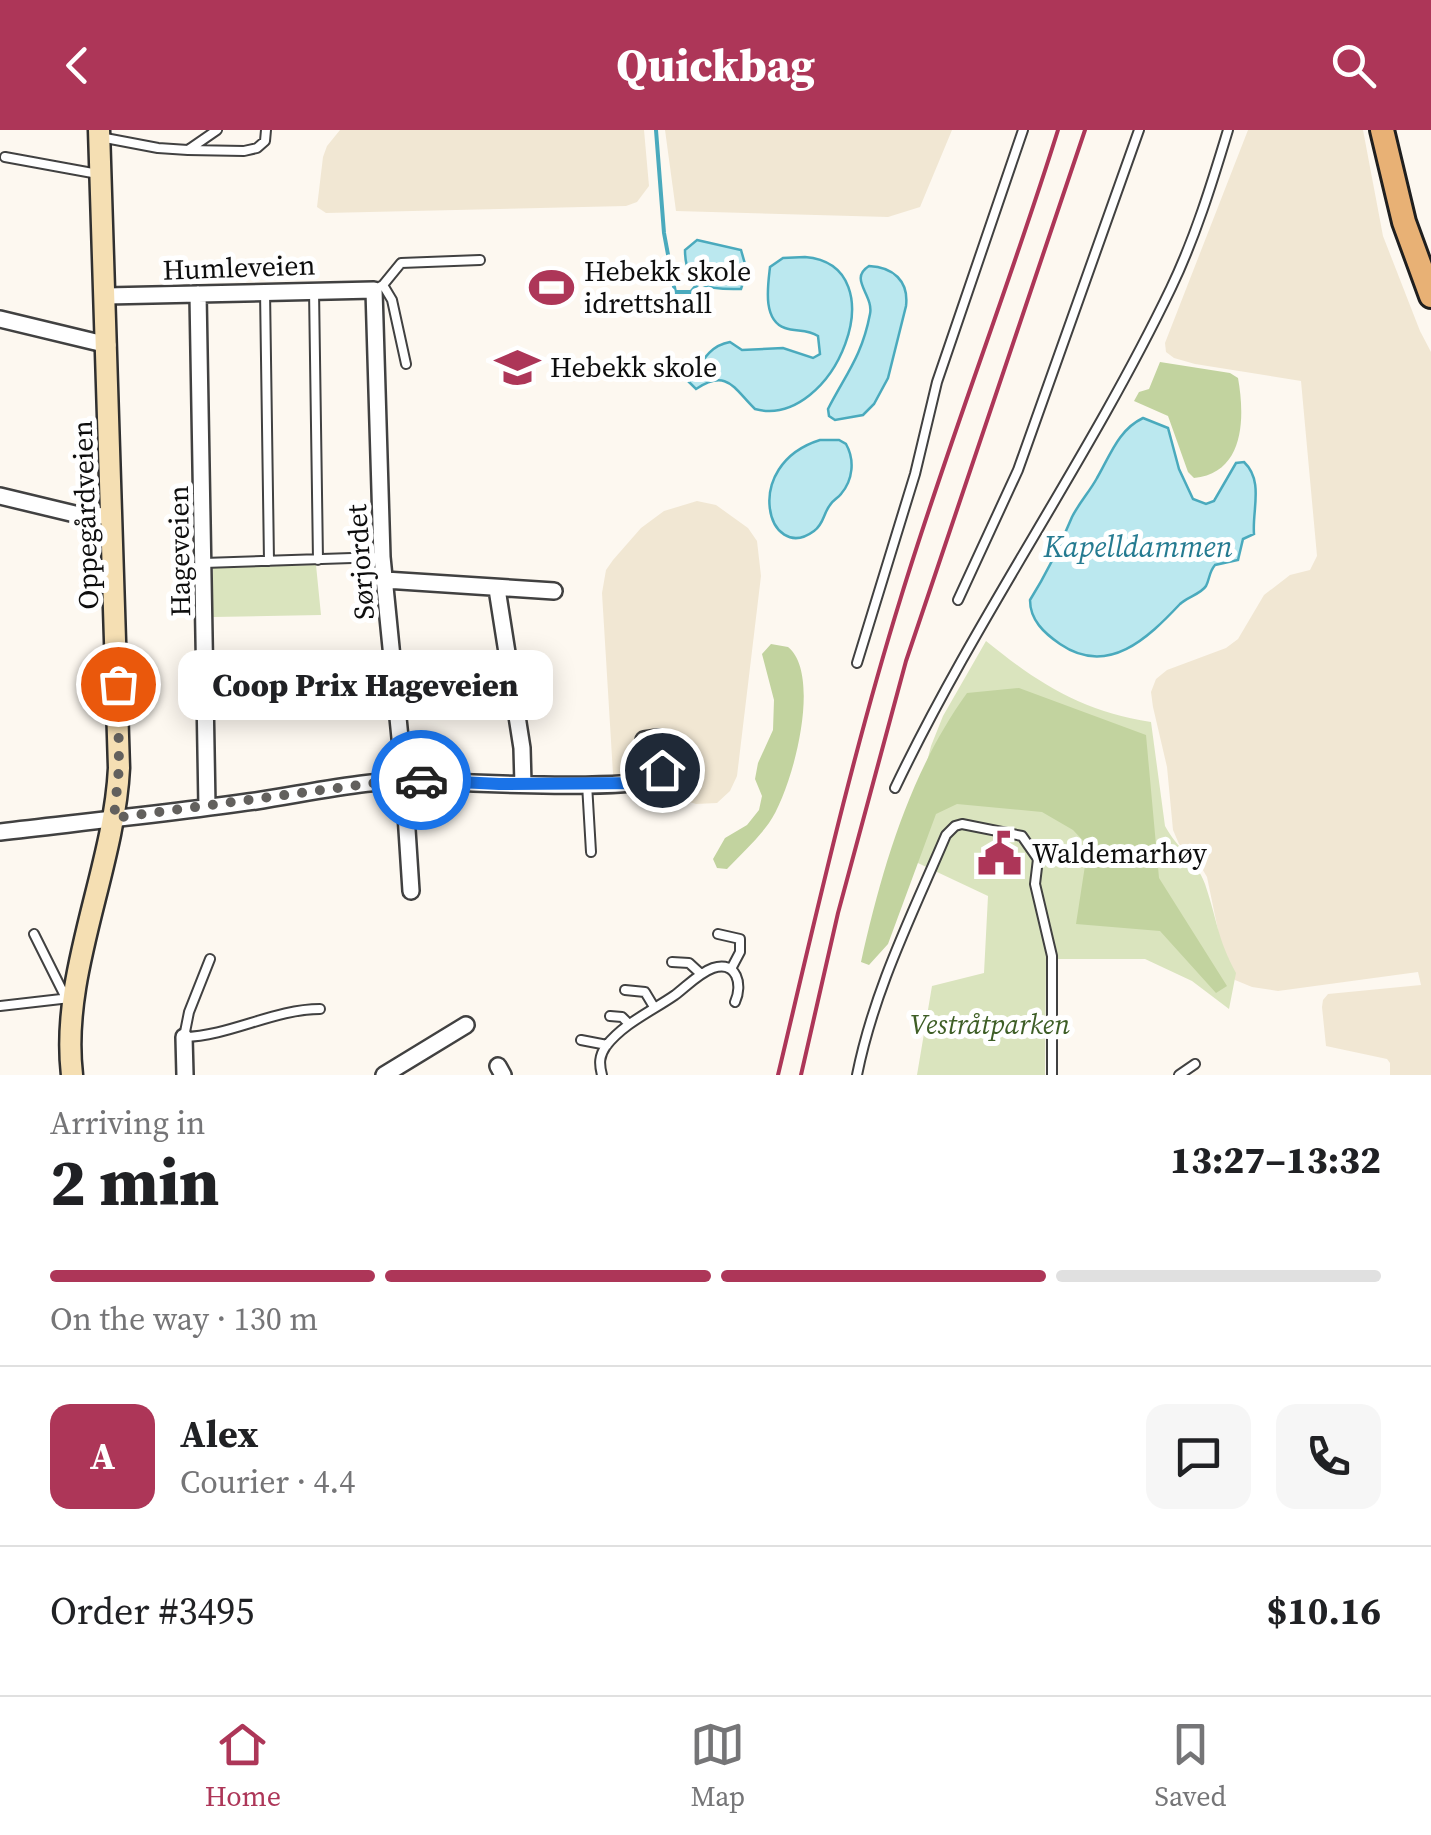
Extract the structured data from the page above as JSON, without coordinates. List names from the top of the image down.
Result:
{
  "streets": {
    "main road": ["Oppegårdveien"],
    "street": ["Humleveien", "Hageveien", "Sørjordet"]
  },
  "crossings": [
    ["Humleveien", "Oppegårdveien"],
    ["Humleveien", "Hageveien"],
    ["Humleveien", "Sørjordet"]
  ],
  "water": ["Kapelldammen"],
  "parks": ["Vestråtparken"],
  "places": {
    "sports": ["Hebekk skole idrettshall"],
    "school or university": ["Hebekk skole"],
    "other": ["Coop Prix Hageveien"],
    "public building": ["Waldemarhøy"]
  },
  "page": {
    "header": "Quickbag",
    "bubble": "Coop Prix Hageveien",
    "heading": ["2 min", "Arriving in", "13:27–13:32"],
    "panel": [
      "Alex",
      "Courier · 4.4",
      "Order #3495",
      "$10.16"
    ],
    "bar": "On the way · 130 m",
    "round": "A",
    "tabs": ["Home", "Map", "Saved"]
  }
}
